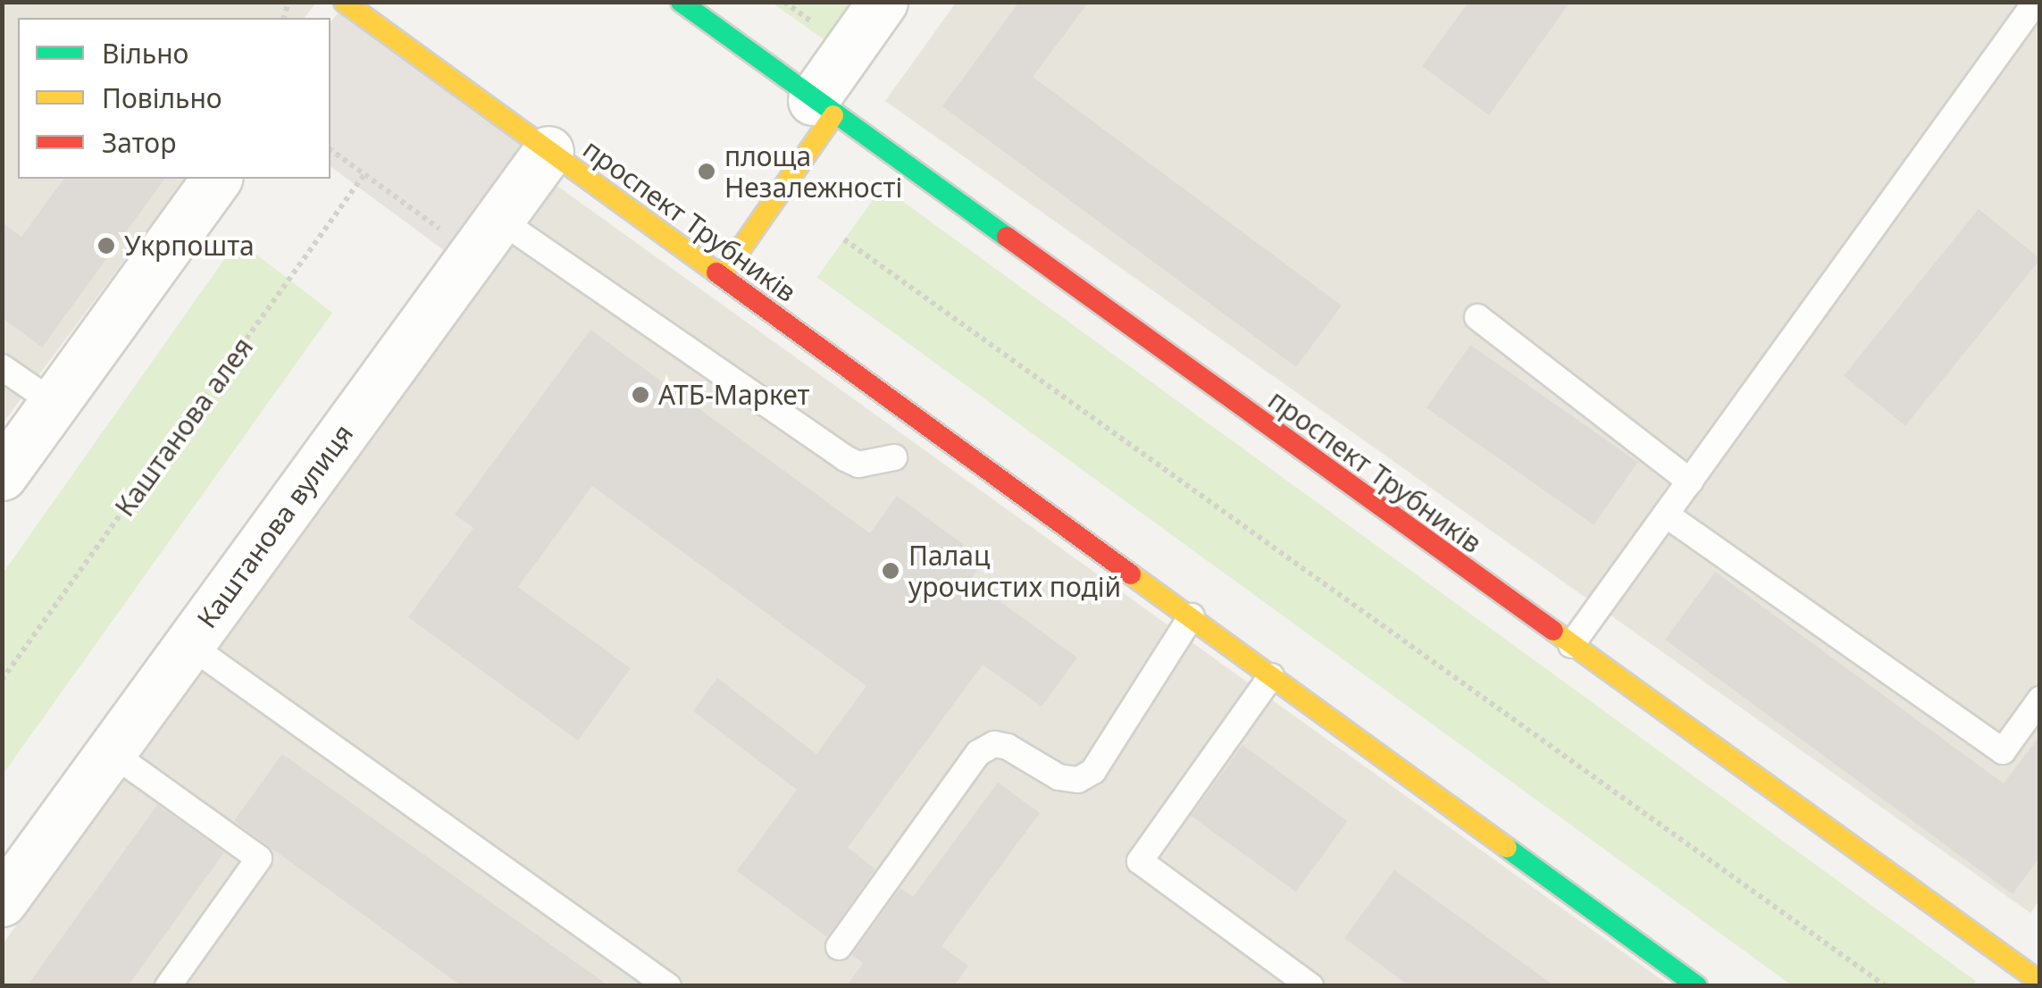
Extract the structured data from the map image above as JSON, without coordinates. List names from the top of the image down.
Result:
{
  "streets": {
    "main road": ["проспект Трубників"],
    "street": ["Каштанова вулиця"],
    "path": ["Каштанова алея"]
  },
  "crossings": [
    ["проспект Трубників", "Каштанова вулиця"]
  ],
  "places": [
    "площа Незалежності",
    "Укрпошта",
    "АТБ-Маркет",
    "Палац урочистих подій"
  ],
  "legend": ["Вільно", "Повільно", "Затор"]
}
